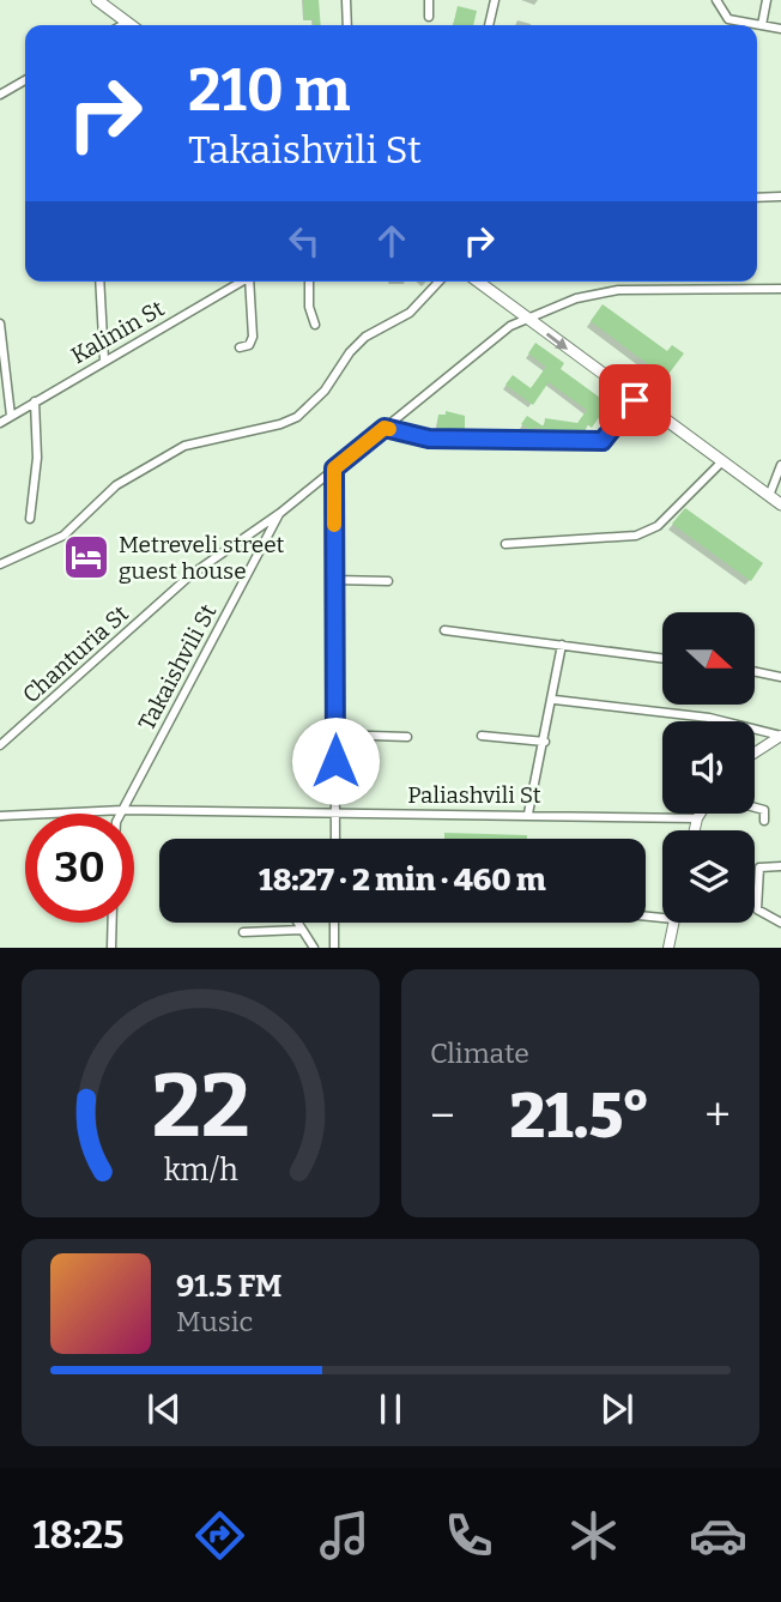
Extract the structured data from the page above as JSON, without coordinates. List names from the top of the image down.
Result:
{
  "streets": {
    "street": [
      "Kalinin St",
      "Chanturia St",
      "Takaishvili St",
      "Paliashvili St"
    ]
  },
  "crossings": [
    ["Chanturia St", "Takaishvili St"],
    ["Takaishvili St", "Paliashvili St"]
  ],
  "places": {
    "hotel": ["Metreveli street guest house"]
  },
  "north": "right",
  "page": {
    "turn": ["210 m", "Takaishvili St"],
    "limit": "30",
    "trip": "18:27 · 2 min · 460 m",
    "tile": "Climate",
    "heat": ["−", "21.5°", "+"],
    "song": ["91.5 FM", "Music"],
    "tabs": "18:25",
    "gauge": ["22", "km/h"]
  }
}
